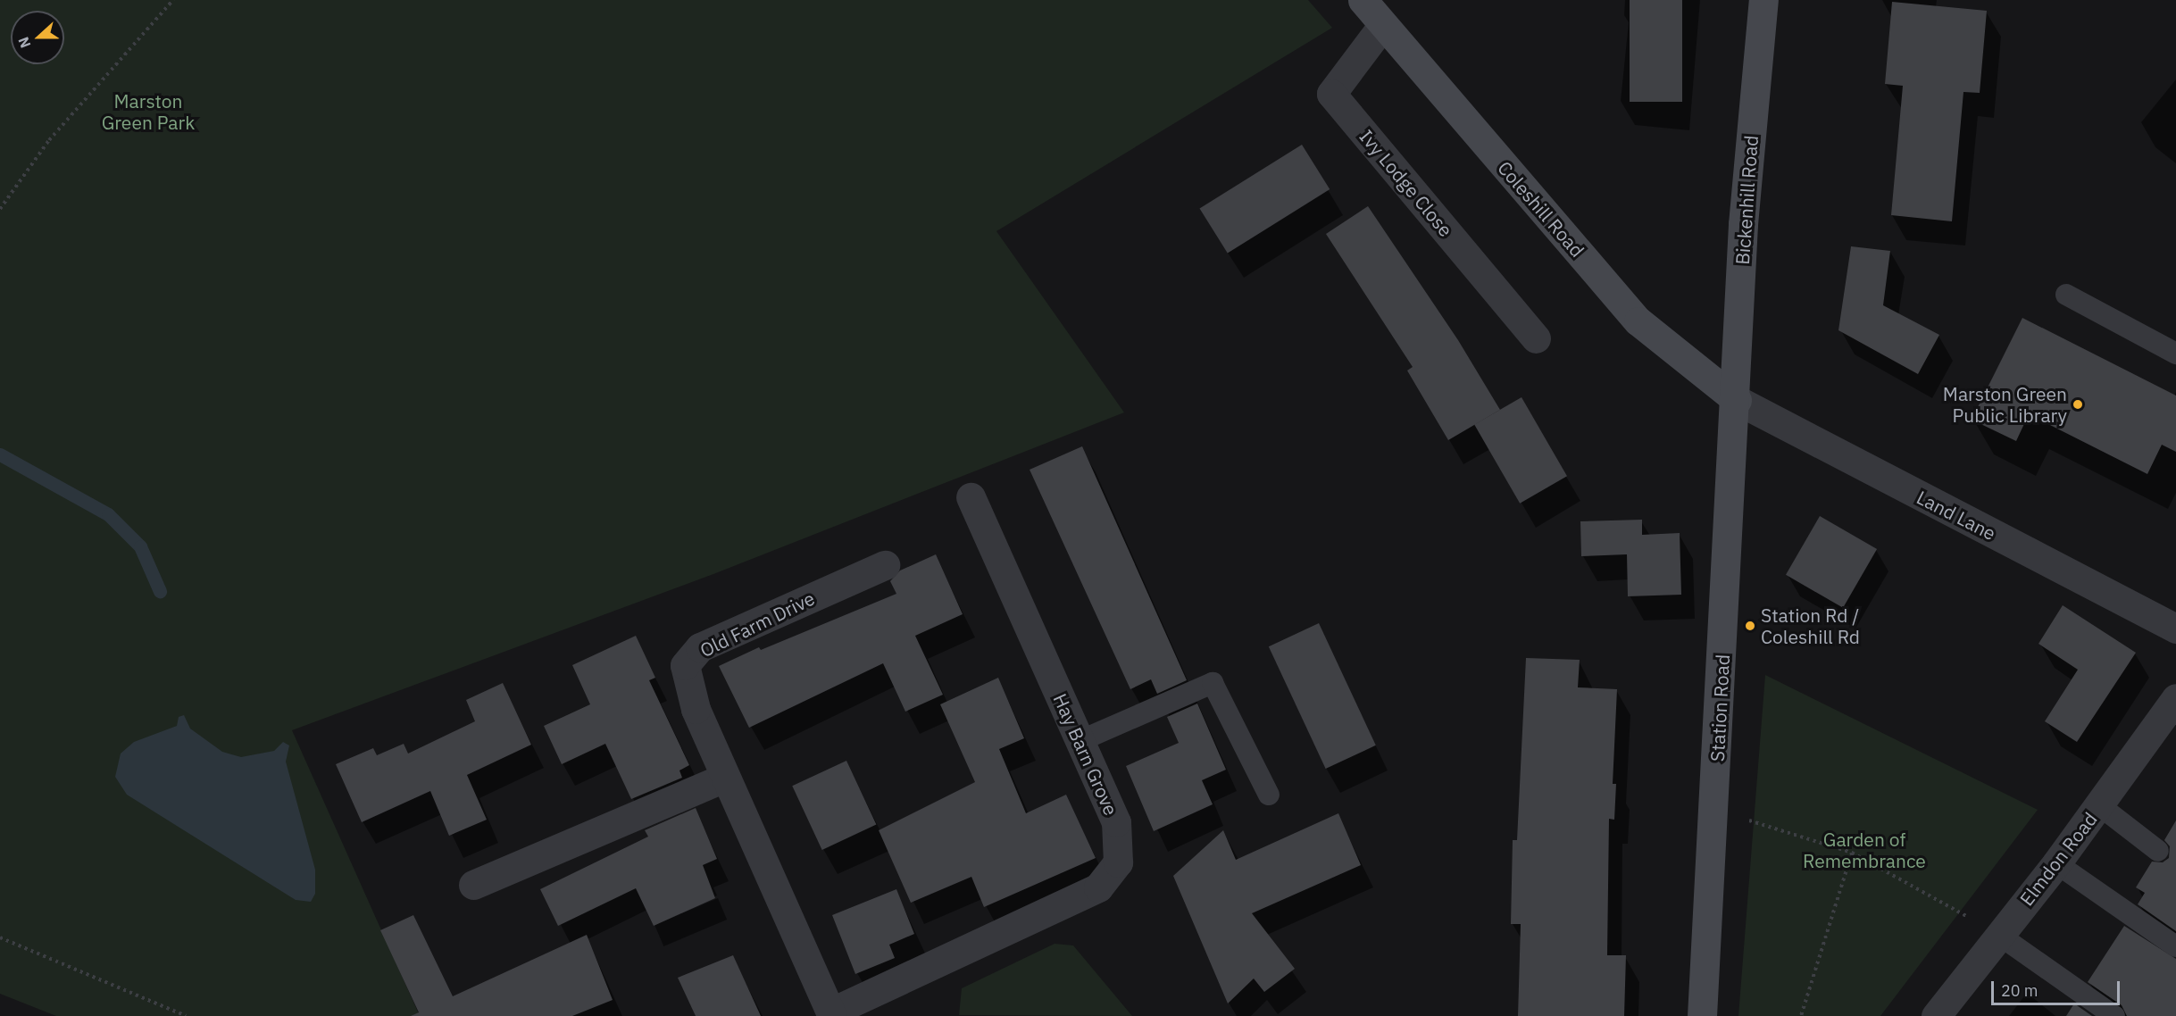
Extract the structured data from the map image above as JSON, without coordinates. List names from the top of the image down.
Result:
{
  "streets": {
    "street": [
      "Ivy Lodge Close",
      "Bickenhill Road",
      "Coleshill Road",
      "Land Lane",
      "Old Farm Drive",
      "Station Road",
      "Hay Barn Grove",
      "Elmdon Road"
    ]
  },
  "crossings": [
    ["Ivy Lodge Close", "Coleshill Road"],
    ["Bickenhill Road", "Coleshill Road"],
    ["Bickenhill Road", "Land Lane"],
    ["Bickenhill Road", "Station Road"],
    ["Coleshill Road", "Land Lane"],
    ["Coleshill Road", "Station Road"],
    ["Land Lane", "Station Road"],
    ["Old Farm Drive", "Hay Barn Grove"]
  ],
  "parks": ["Marston Green Park", "Garden of Remembrance"],
  "places": ["Marston Green Public Library", "Station Rd / Coleshill Rd"],
  "scale_bar": "20 m",
  "north": "left"
}
